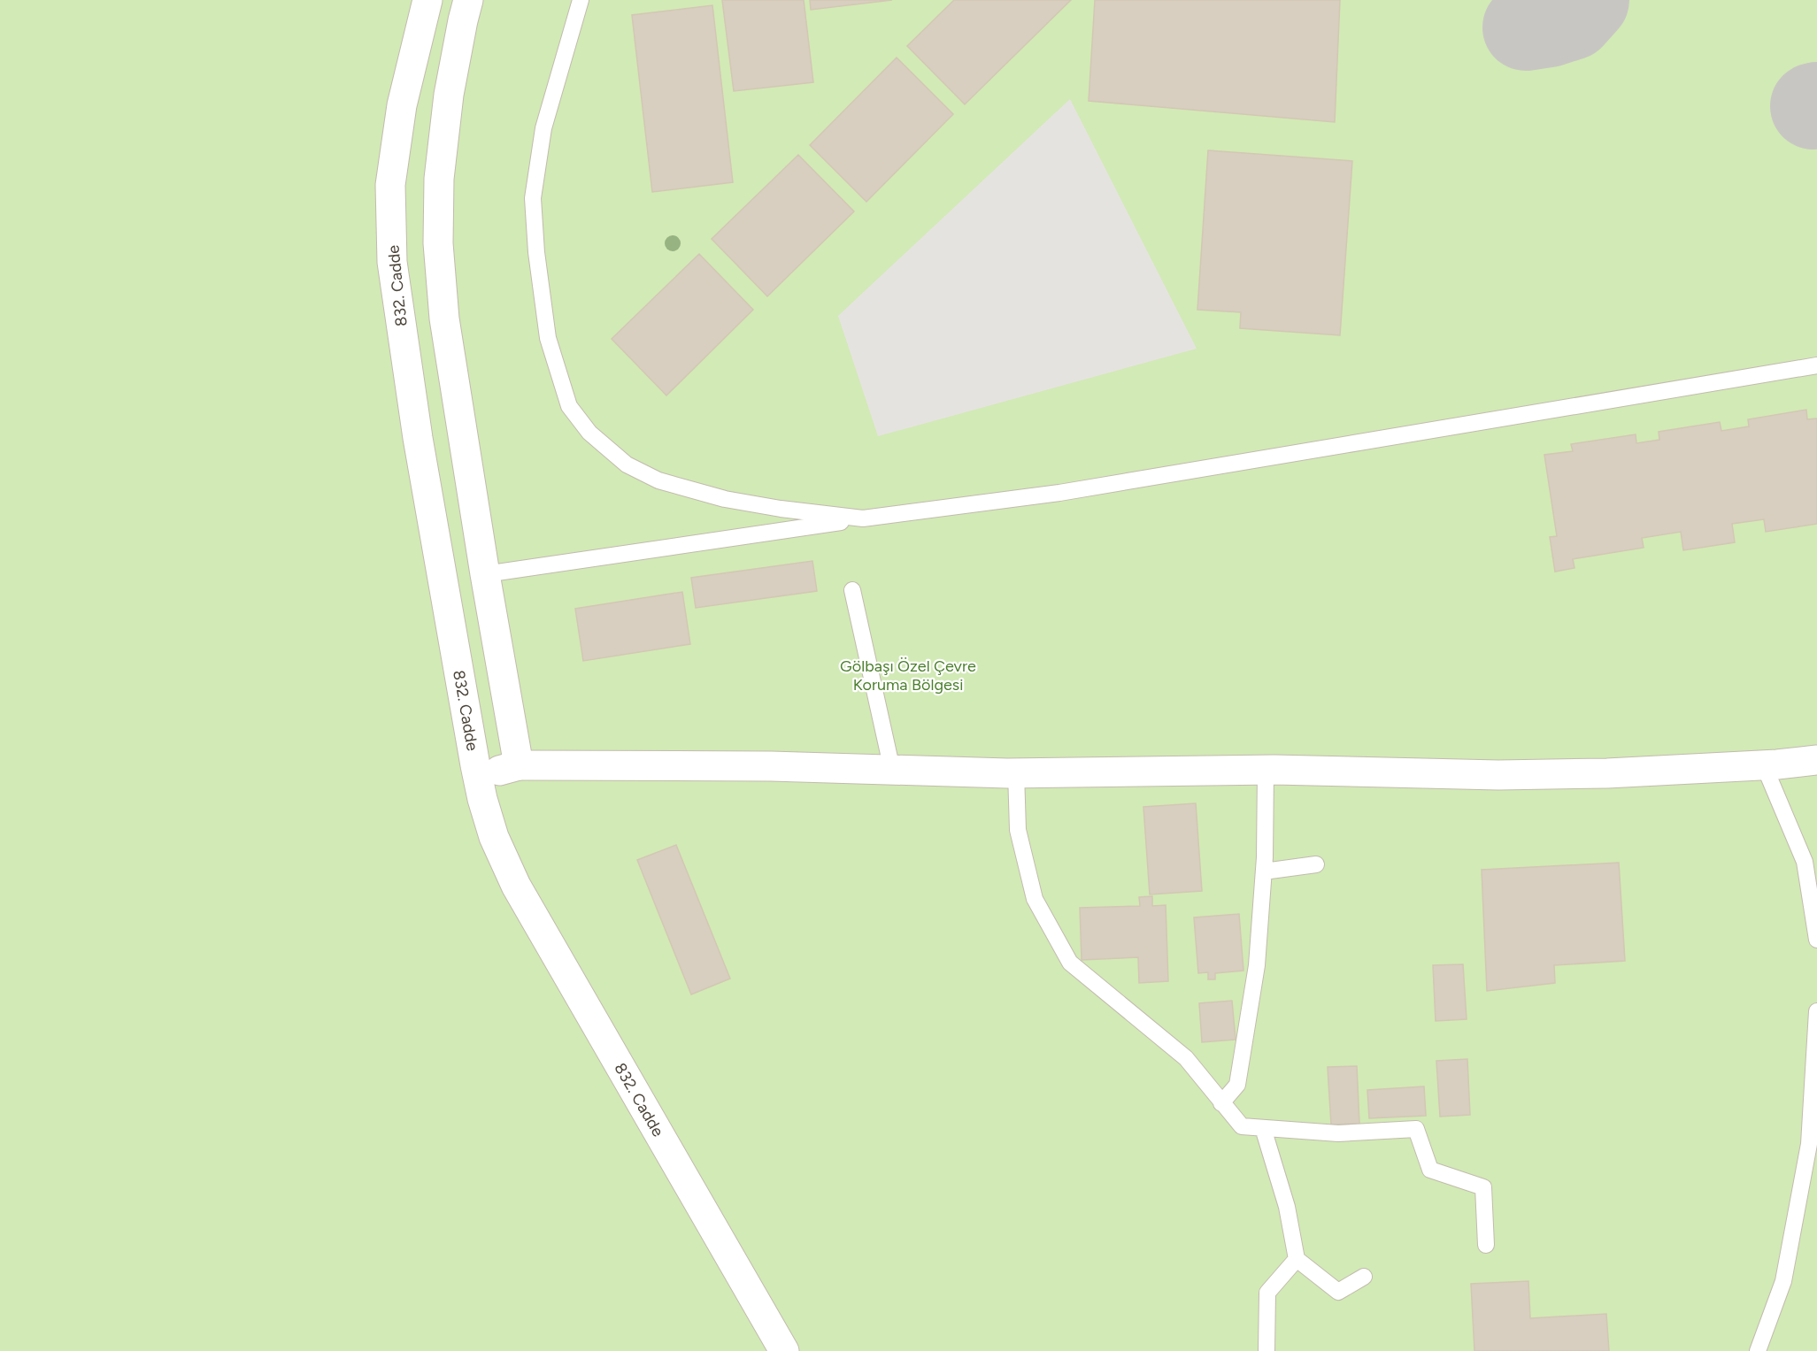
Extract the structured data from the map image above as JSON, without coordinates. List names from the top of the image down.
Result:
{
  "streets": {
    "street": ["832. Cadde"]
  },
  "parks": ["Gölbaşı Özel Çevre Koruma Bölgesi"]
}
